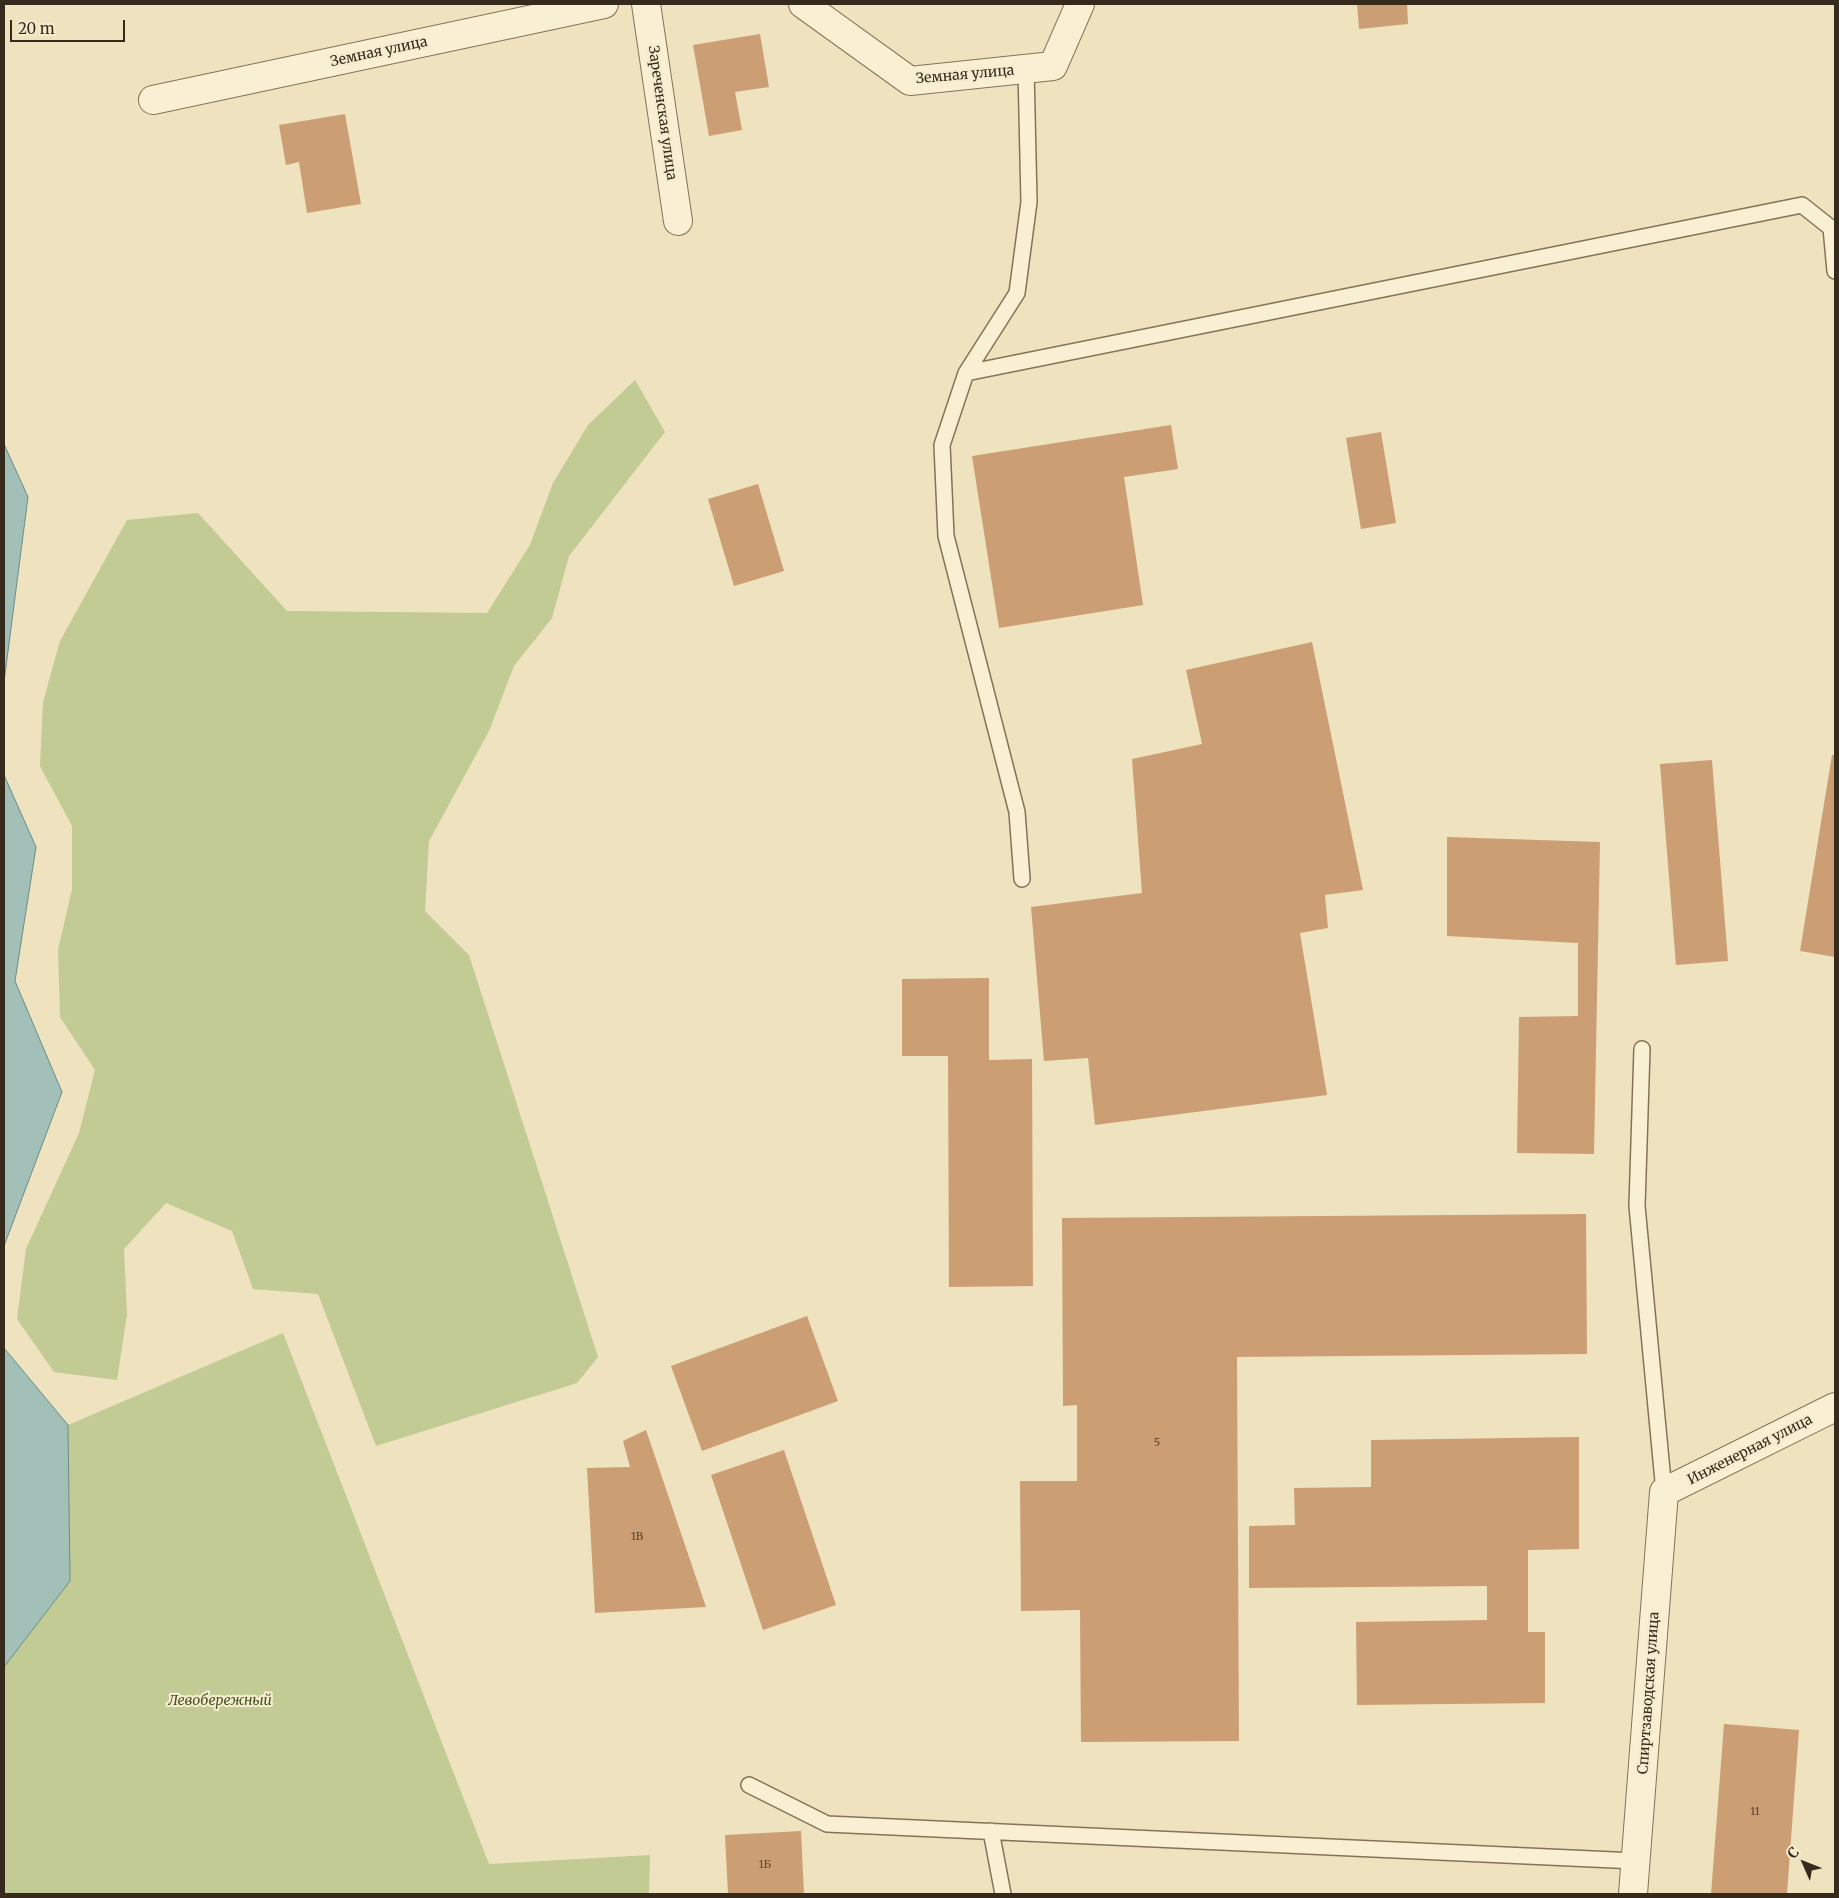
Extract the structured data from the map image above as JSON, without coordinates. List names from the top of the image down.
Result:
{
  "streets": {
    "street": [
      "Земная улица",
      "Зареченская улица",
      "Инженерная улица",
      "Спиртзаводская улица"
    ]
  },
  "crossings": [
    ["Инженерная улица", "Спиртзаводская улица"]
  ],
  "parks": ["Левобережный"],
  "house_numbers": [
    "5",
    "1В",
    "11",
    "1Б"
  ],
  "scale_bar": "20 m",
  "north": "top left"
}
